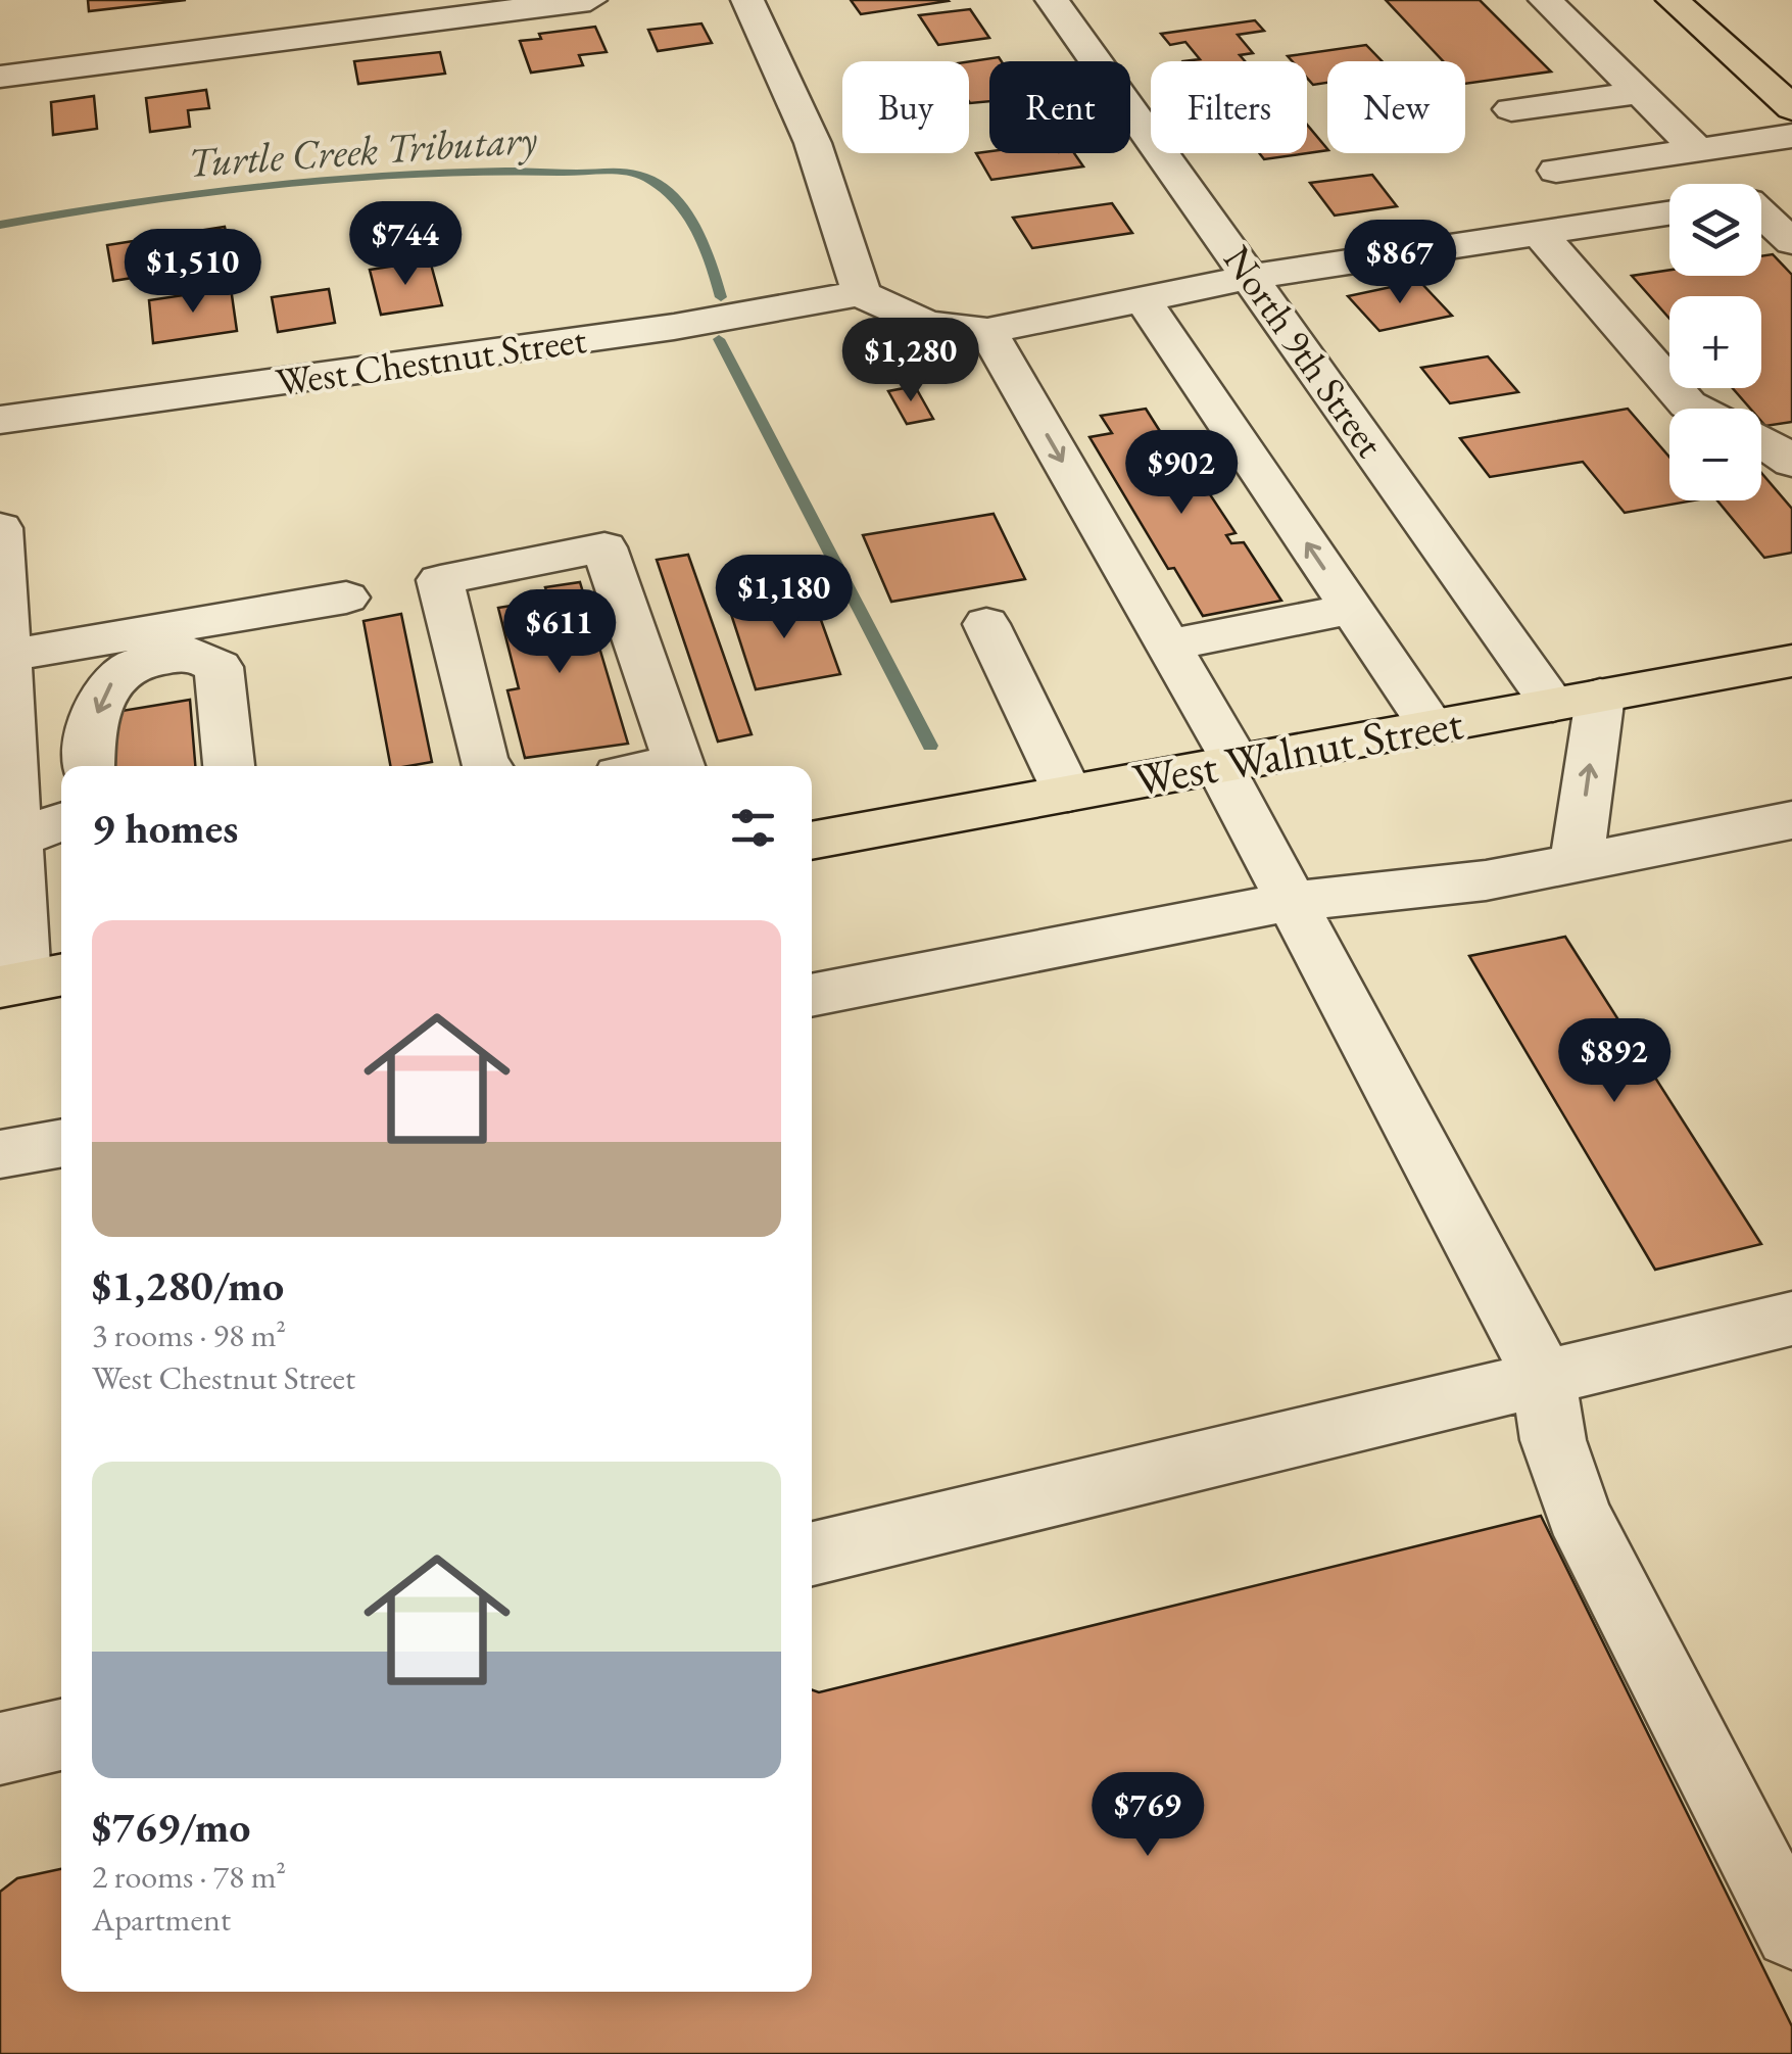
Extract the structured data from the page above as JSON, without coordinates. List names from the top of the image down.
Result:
{
  "streets": {
    "main road": ["West Walnut Street"],
    "street": ["North 9th Street", "West Chestnut Street"]
  },
  "crossings": [
    ["North 9th Street", "West Walnut Street"]
  ],
  "water": ["Turtle Creek Tributary"],
  "page": {
    "chip": [
      "Buy",
      "Rent",
      "Filters",
      "New"
    ],
    "map_buttons": ["+", "−"],
    "price": [
      "$744",
      "$867",
      "$1,510",
      "$1,280",
      "$902",
      "$1,180",
      "$611",
      "$892",
      "$769"
    ],
    "heading": "9 homes",
    "list": [
      {
        "name": "$1,280/mo",
        "note": "3 rooms · 98 m² · West Chestnut Street"
      },
      {
        "name": "$769/mo",
        "note": "2 rooms · 78 m² · Apartment"
      }
    ]
  }
}
